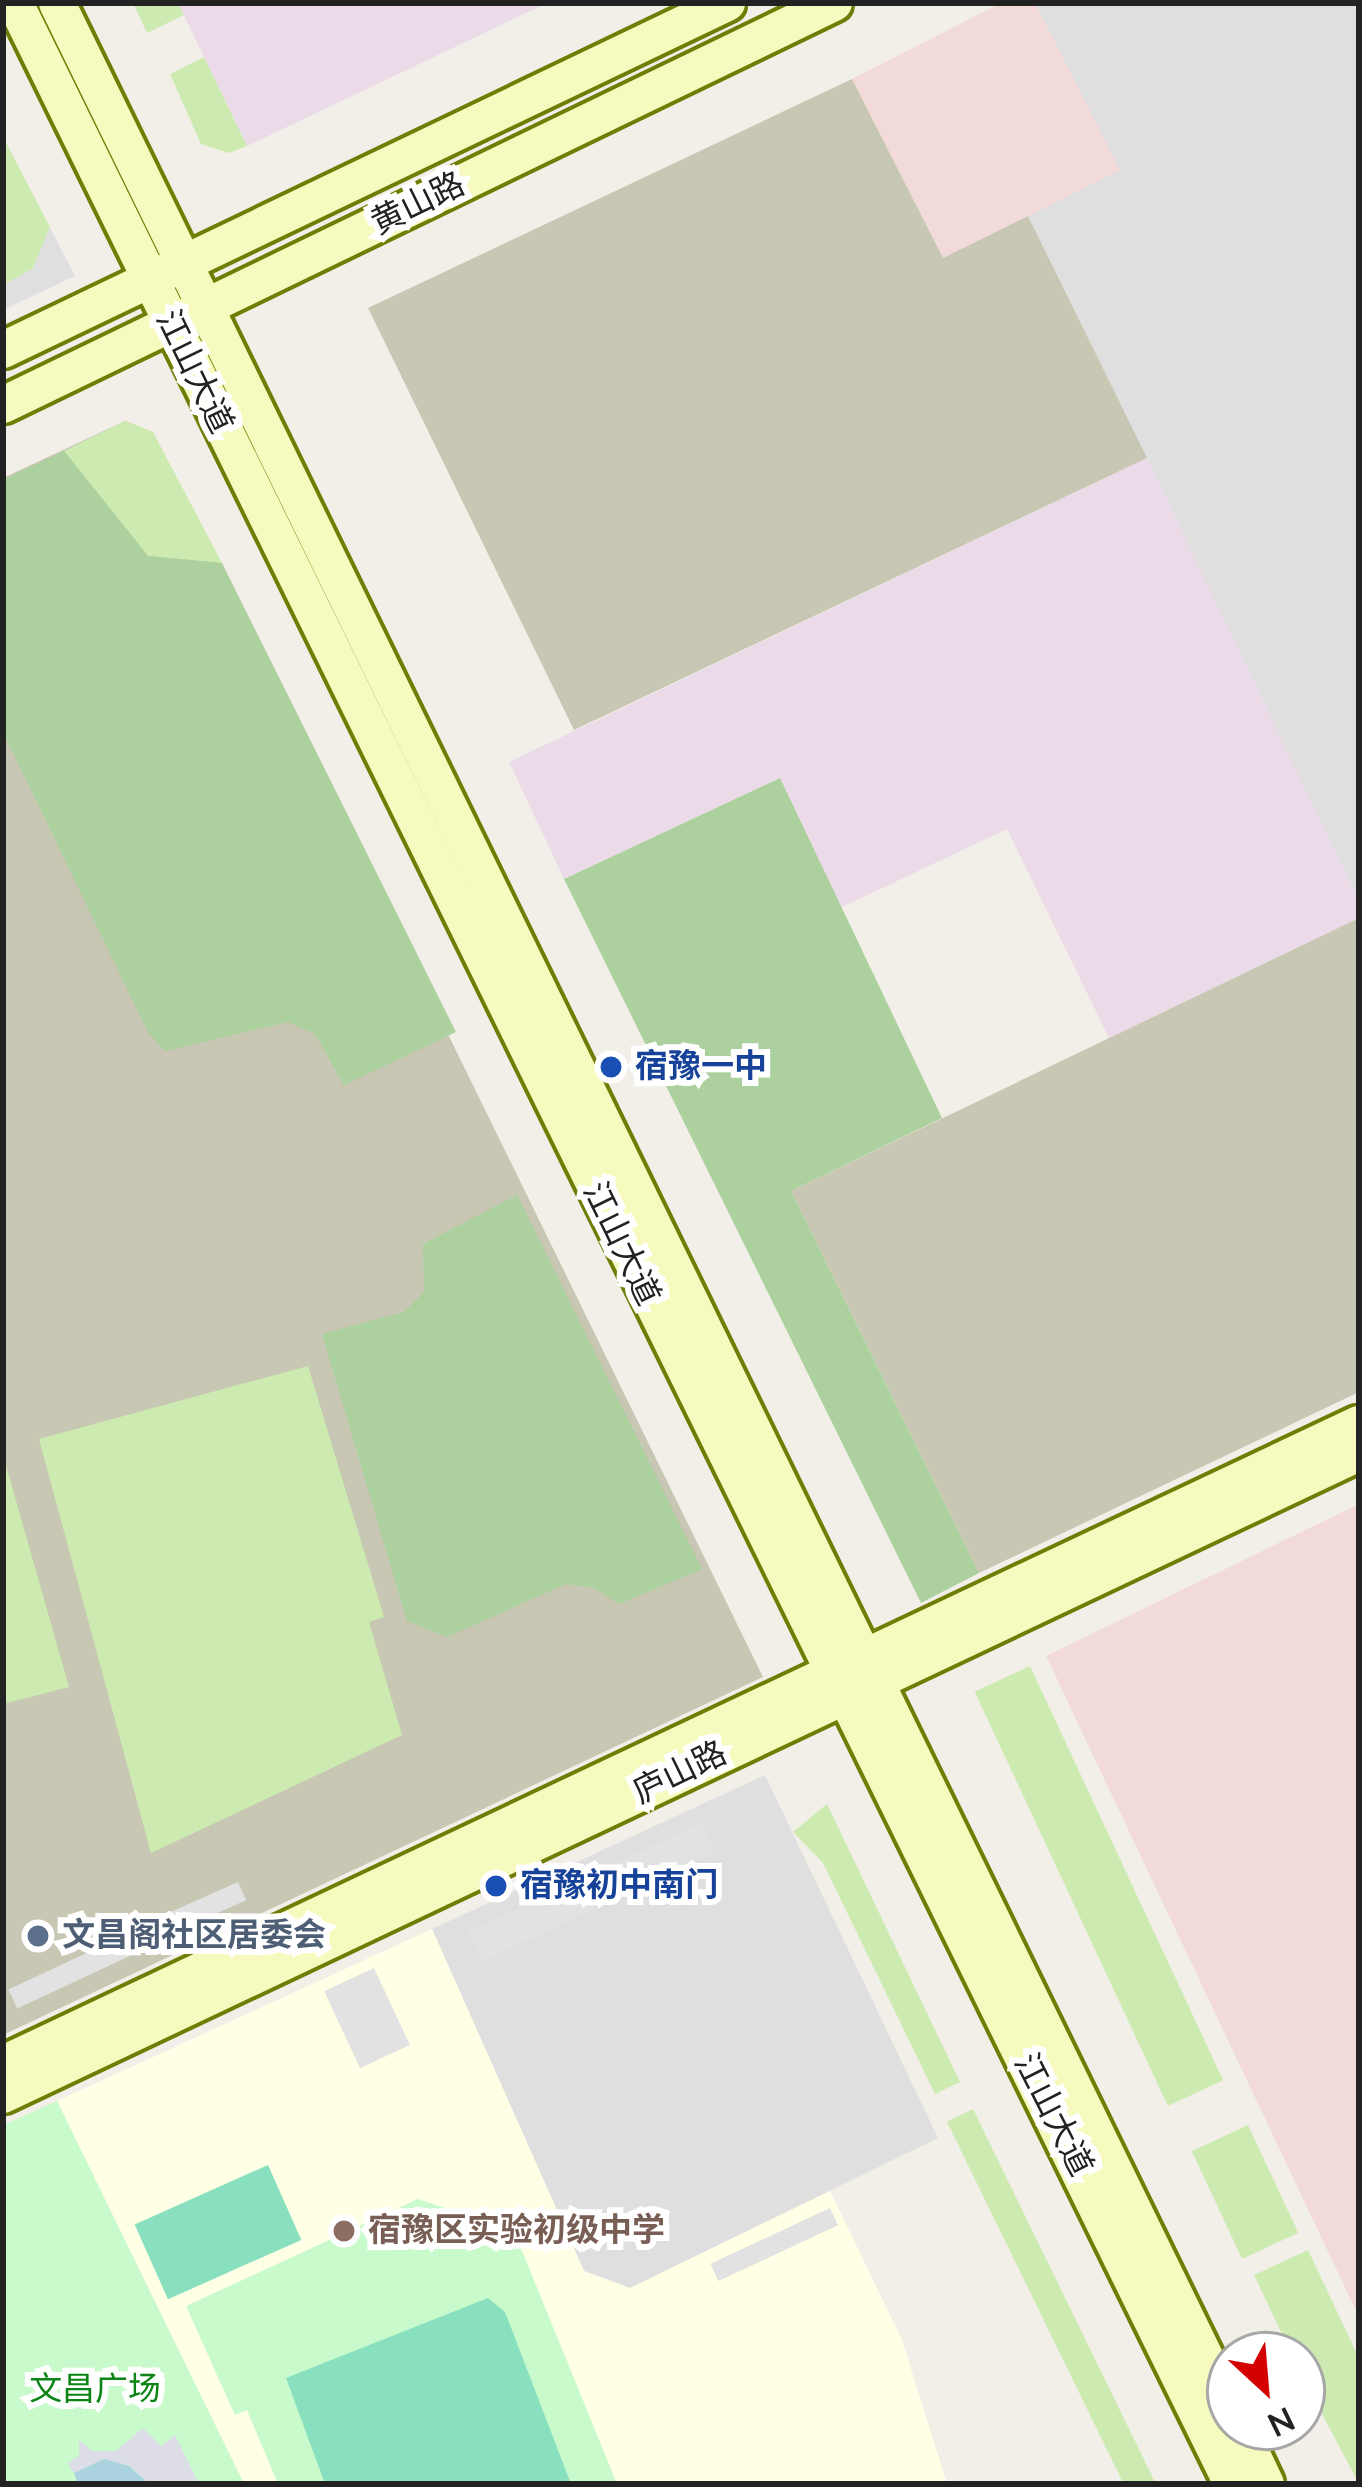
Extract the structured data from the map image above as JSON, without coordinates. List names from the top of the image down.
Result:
{
  "streets": {
    "main road": ["黄山路", "江山大道", "庐山路"]
  },
  "crossings": [
    ["黄山路", "江山大道"],
    ["江山大道", "庐山路"]
  ],
  "parks": ["文昌广场"],
  "places": [
    "宿豫一中",
    "宿豫初中南门",
    "文昌阁社区居委会",
    "宿豫区实验初级中学"
  ],
  "north": "bottom right"
}
